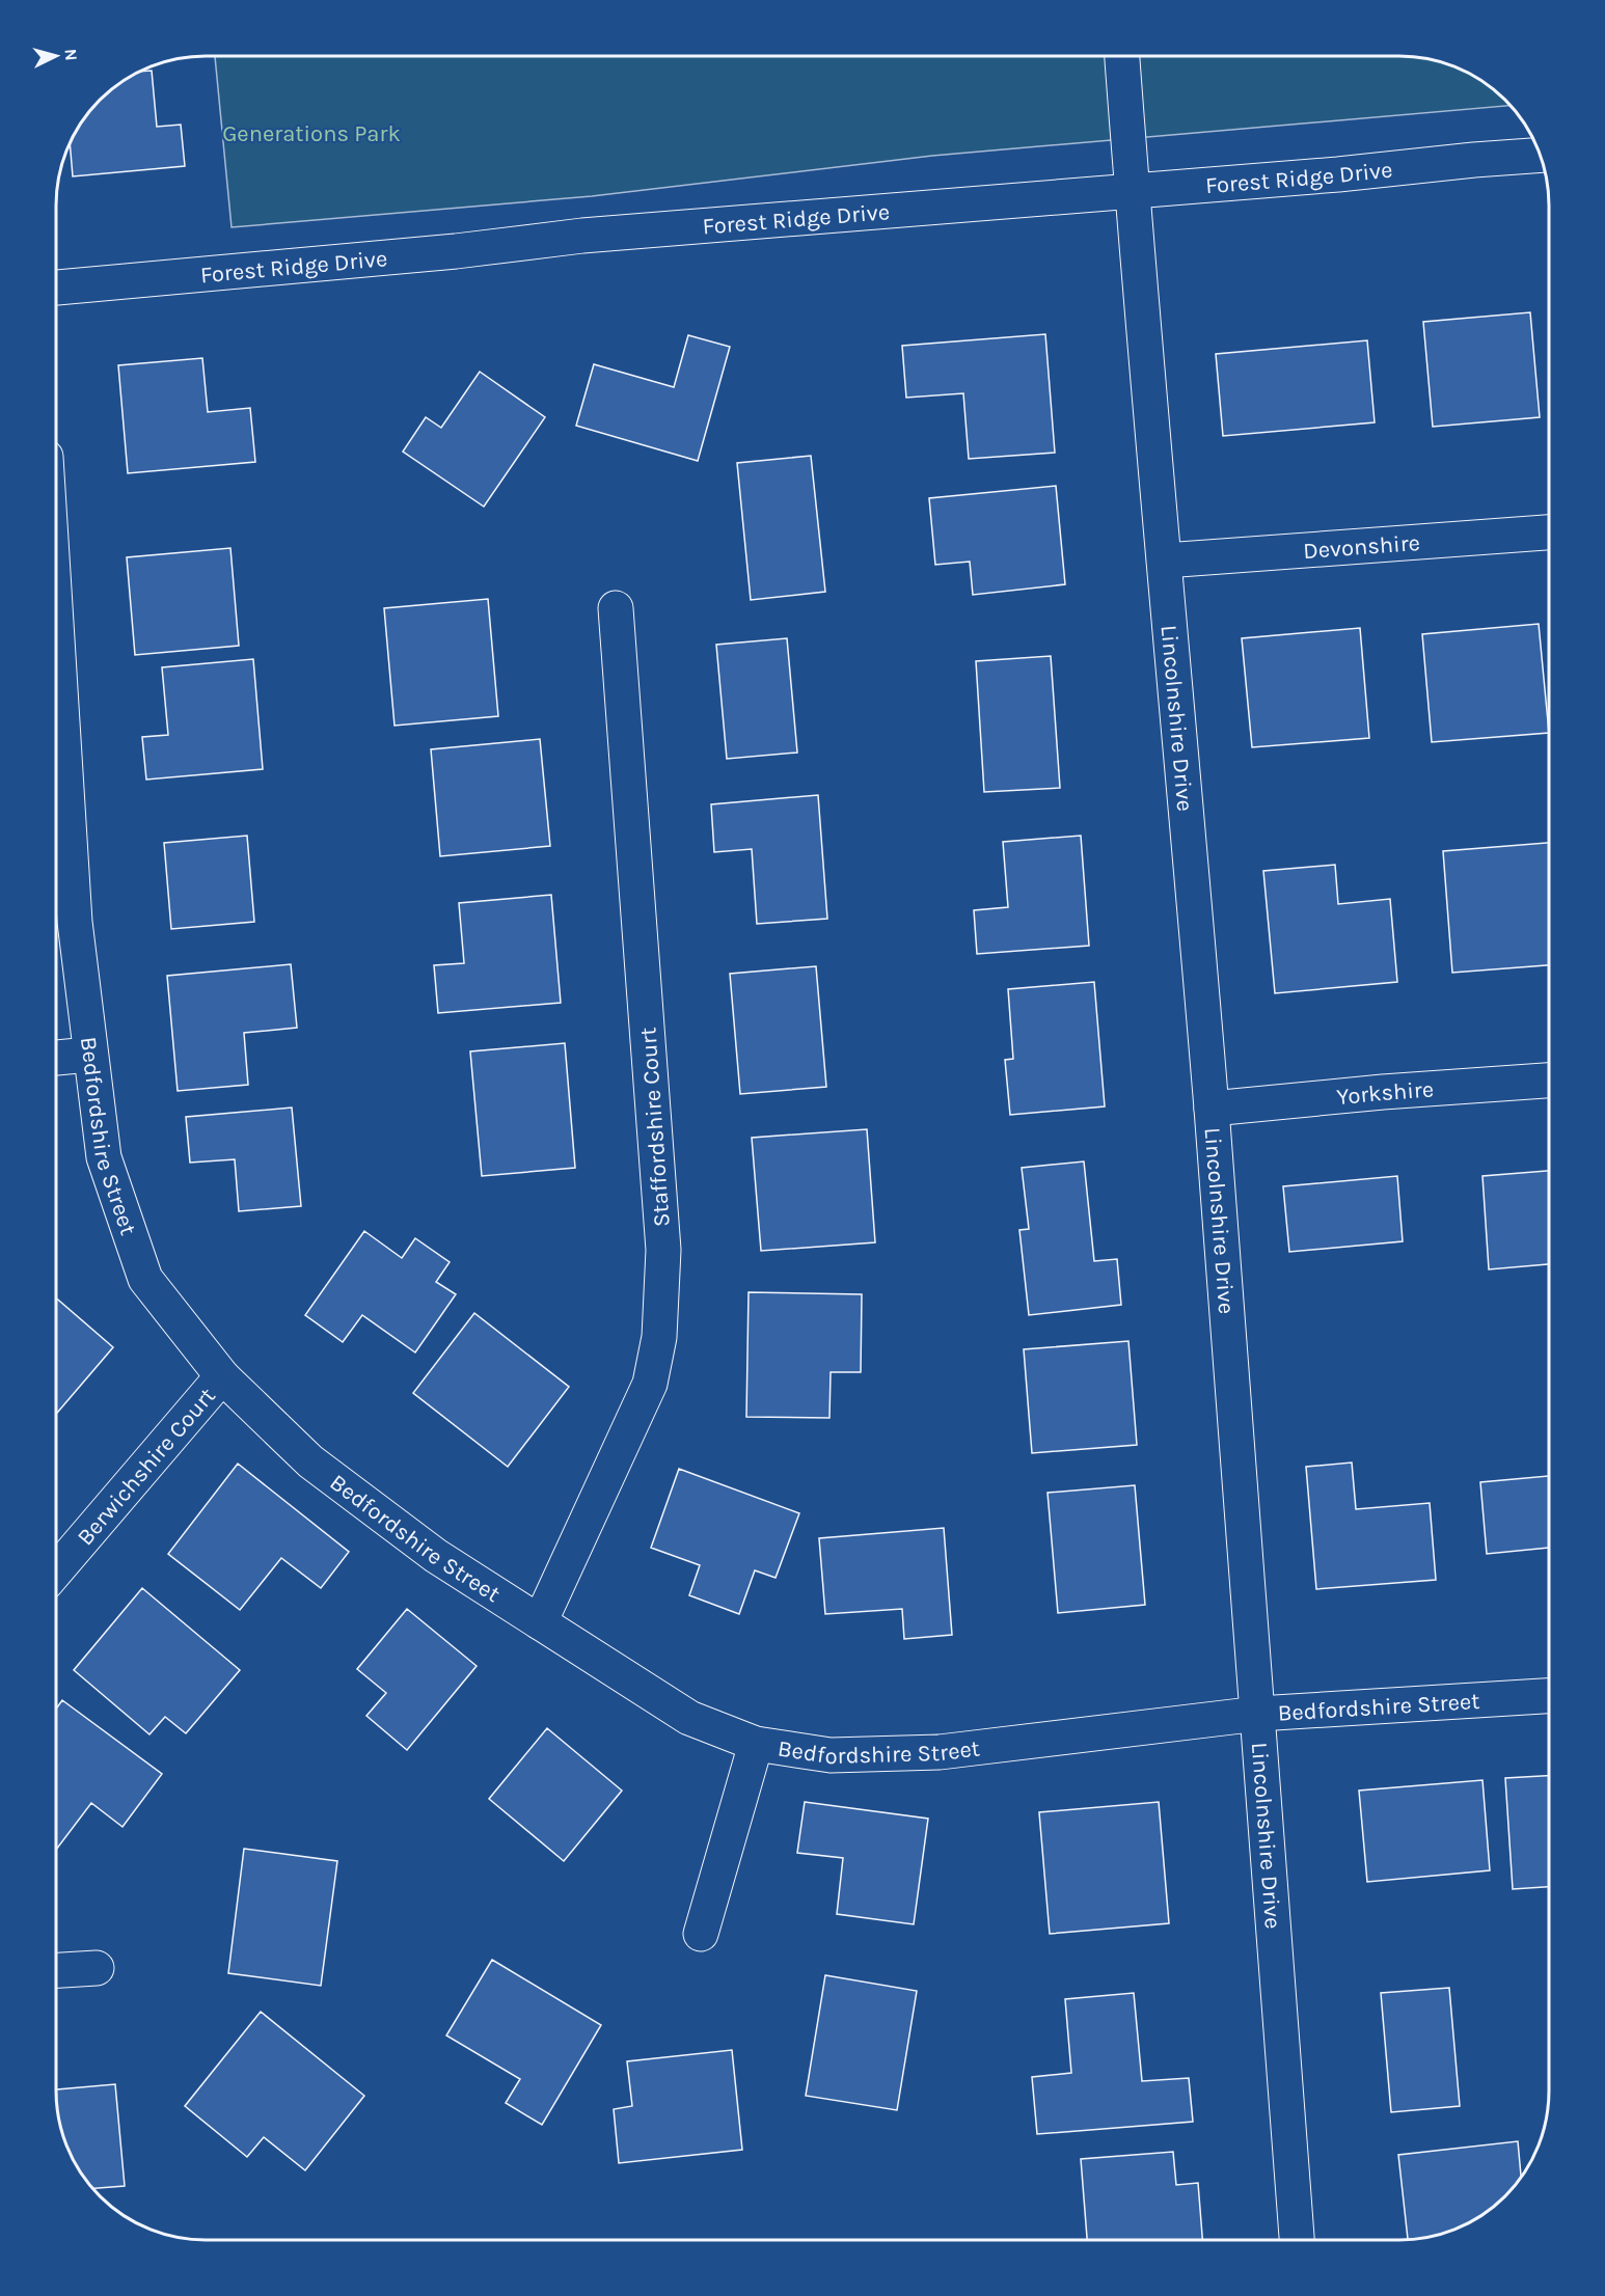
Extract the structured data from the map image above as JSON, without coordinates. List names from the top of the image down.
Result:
{
  "streets": {
    "street": [
      "Forest Ridge Drive",
      "Devonshire",
      "Lincolnshire Drive",
      "Yorkshire",
      "Staffordshire Court",
      "Bedfordshire Street",
      "Berwichshire Court"
    ]
  },
  "crossings": [
    ["Forest Ridge Drive", "Lincolnshire Drive"],
    ["Devonshire", "Lincolnshire Drive"],
    ["Lincolnshire Drive", "Yorkshire"],
    ["Lincolnshire Drive", "Bedfordshire Street"],
    ["Staffordshire Court", "Bedfordshire Street"],
    ["Bedfordshire Street", "Berwichshire Court"]
  ],
  "parks": ["Generations Park"],
  "north": "right"
}
